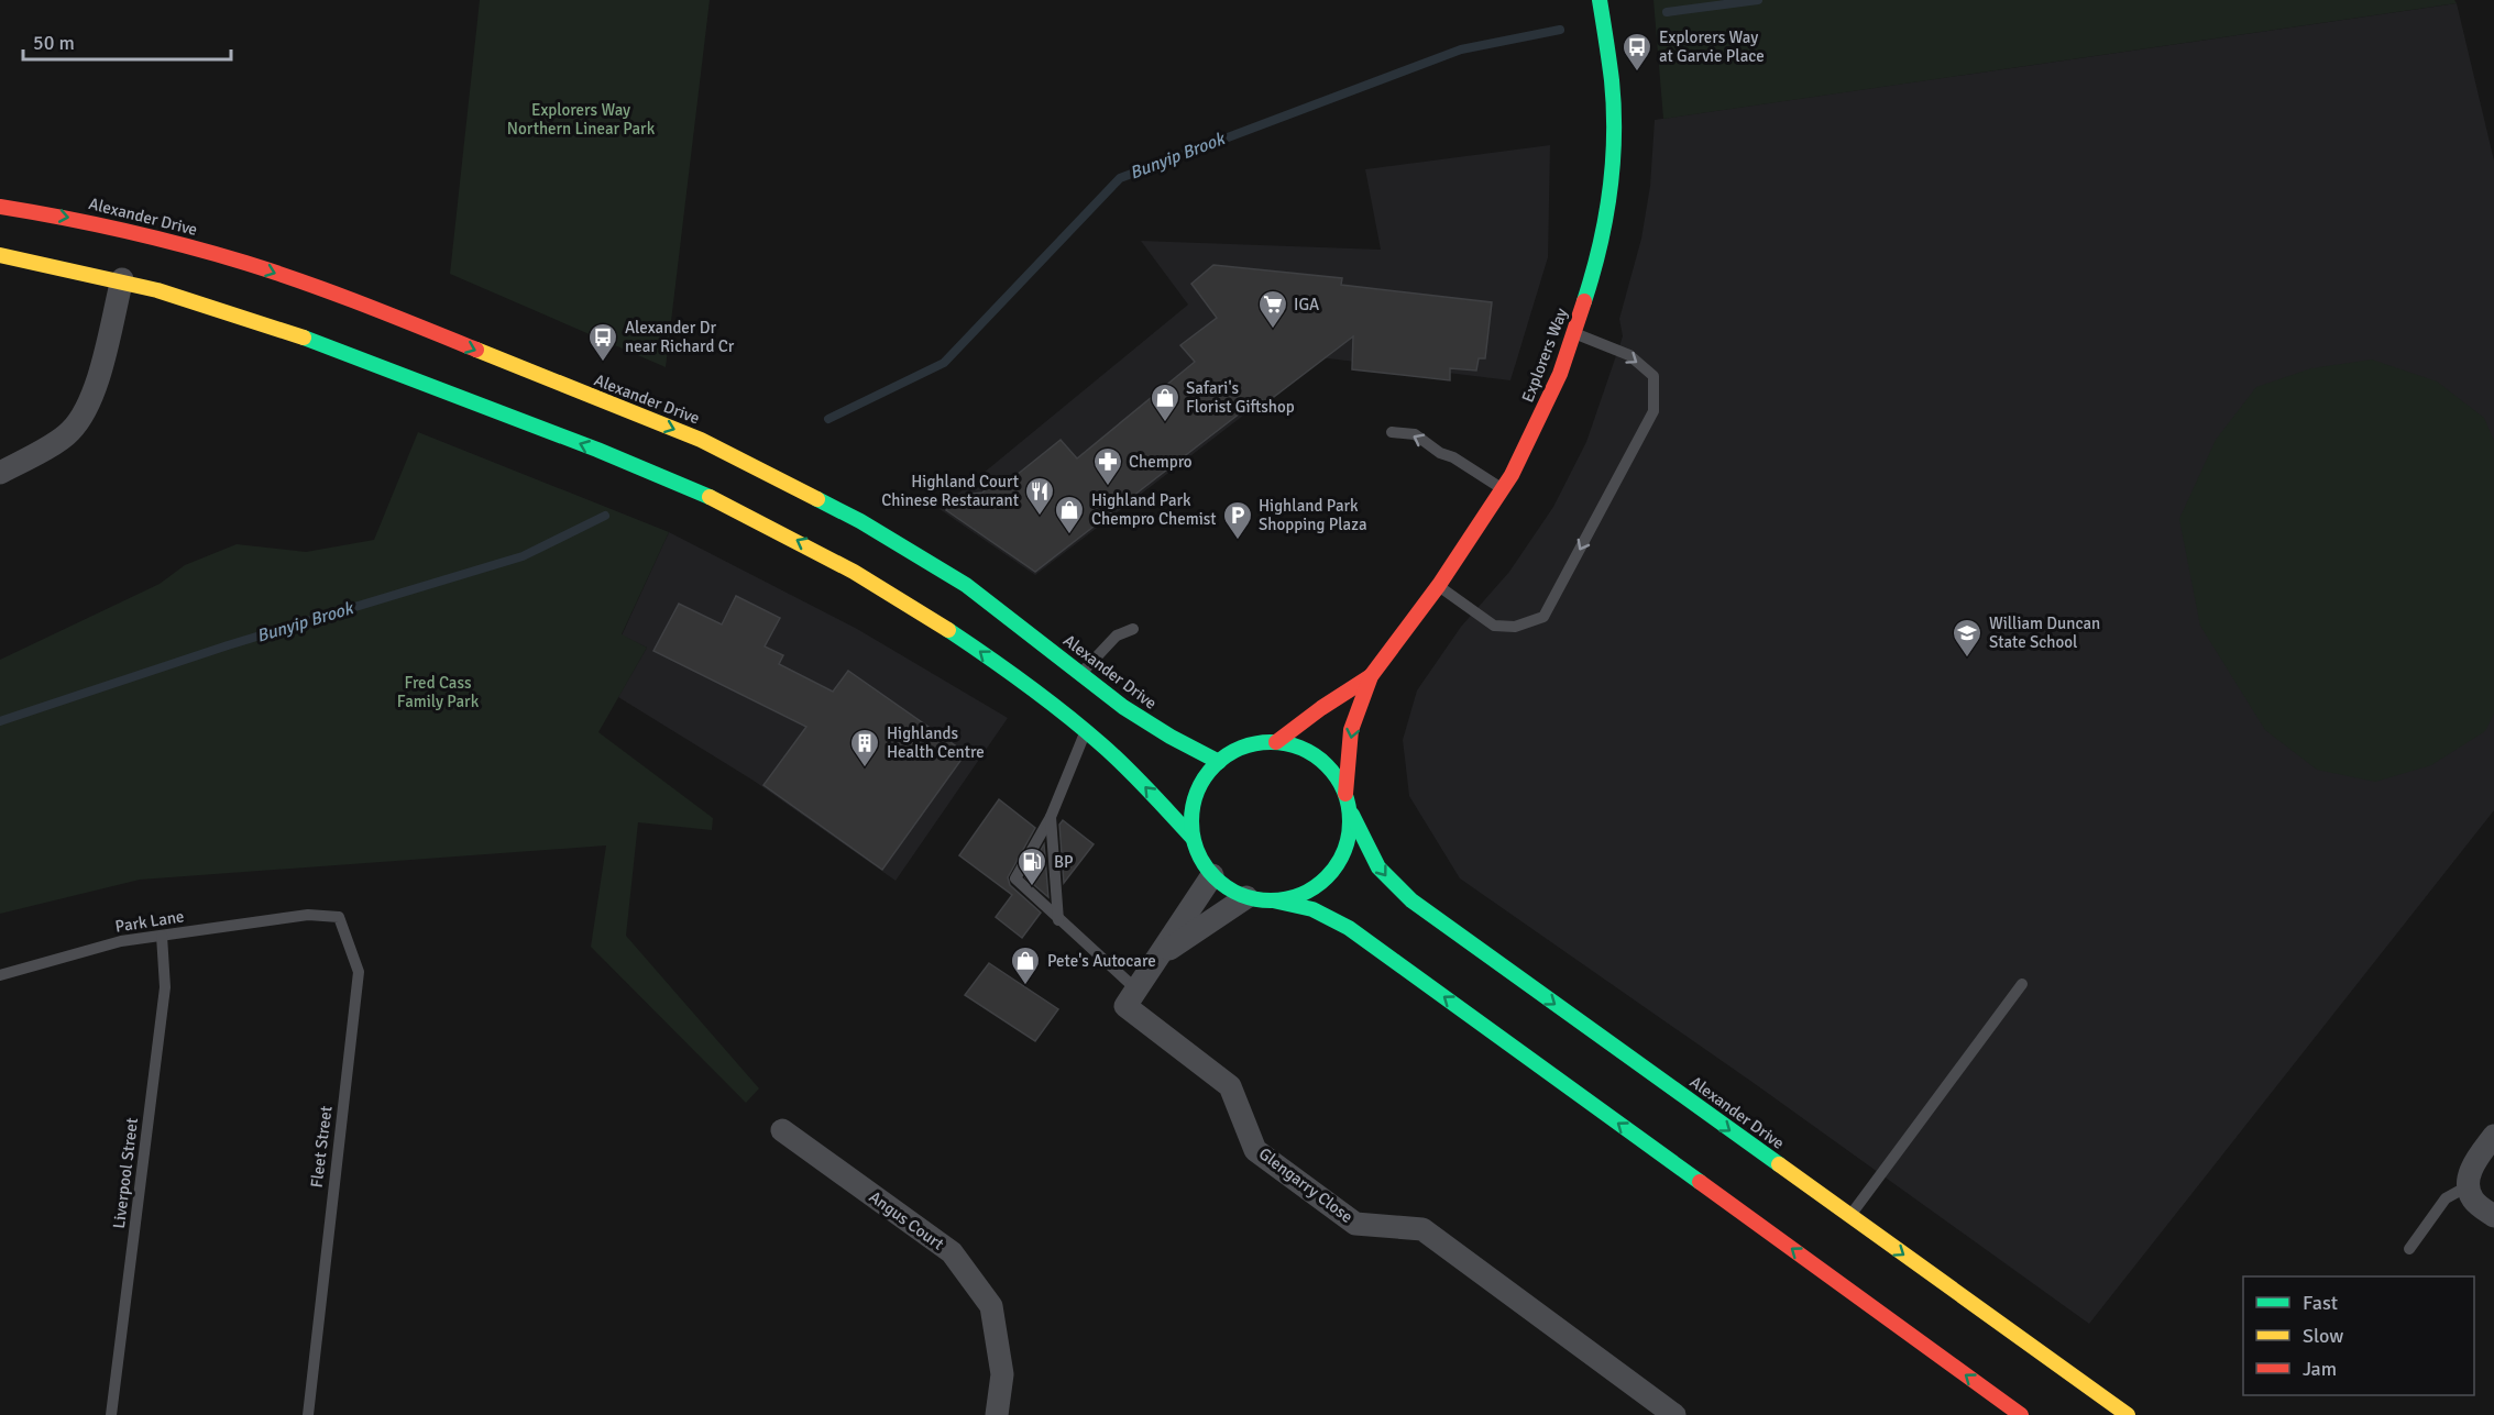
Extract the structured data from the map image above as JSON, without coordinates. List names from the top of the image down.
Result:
{
  "streets": {
    "main road": ["Alexander Drive", "Explorers Way"],
    "street": ["Glengarry Close", "Angus Court"],
    "lane": ["Park Lane", "Fleet Street", "Liverpool Street"]
  },
  "crossings": [
    ["Alexander Drive", "Explorers Way"],
    ["Alexander Drive", "Glengarry Close"],
    ["Explorers Way", "Glengarry Close"],
    ["Park Lane", "Fleet Street"],
    ["Park Lane", "Liverpool Street"]
  ],
  "water": ["Bunyip Brook"],
  "parks": ["Explorers Way Northern Linear Park", "Fred Cass Family Park"],
  "places": {
    "bus stop": ["Explorers Way at Garvie Place", "Alexander Dr near Richard Cr"],
    "supermarket": ["IGA"],
    "shop": ["Safari's Florist Giftshop", "Highland Park Chempro Chemist", "Pete's Autocare"],
    "pharmacy": ["Chempro"],
    "restaurant": ["Highland Court Chinese Restaurant"],
    "parking": ["Highland Park Shopping Plaza"],
    "school or university": ["William Duncan State School"],
    "building": ["Highlands Health Centre"],
    "fuel station": ["BP"]
  },
  "legend": ["Fast", "Slow", "Jam"],
  "scale_bar": "50 m"
}
